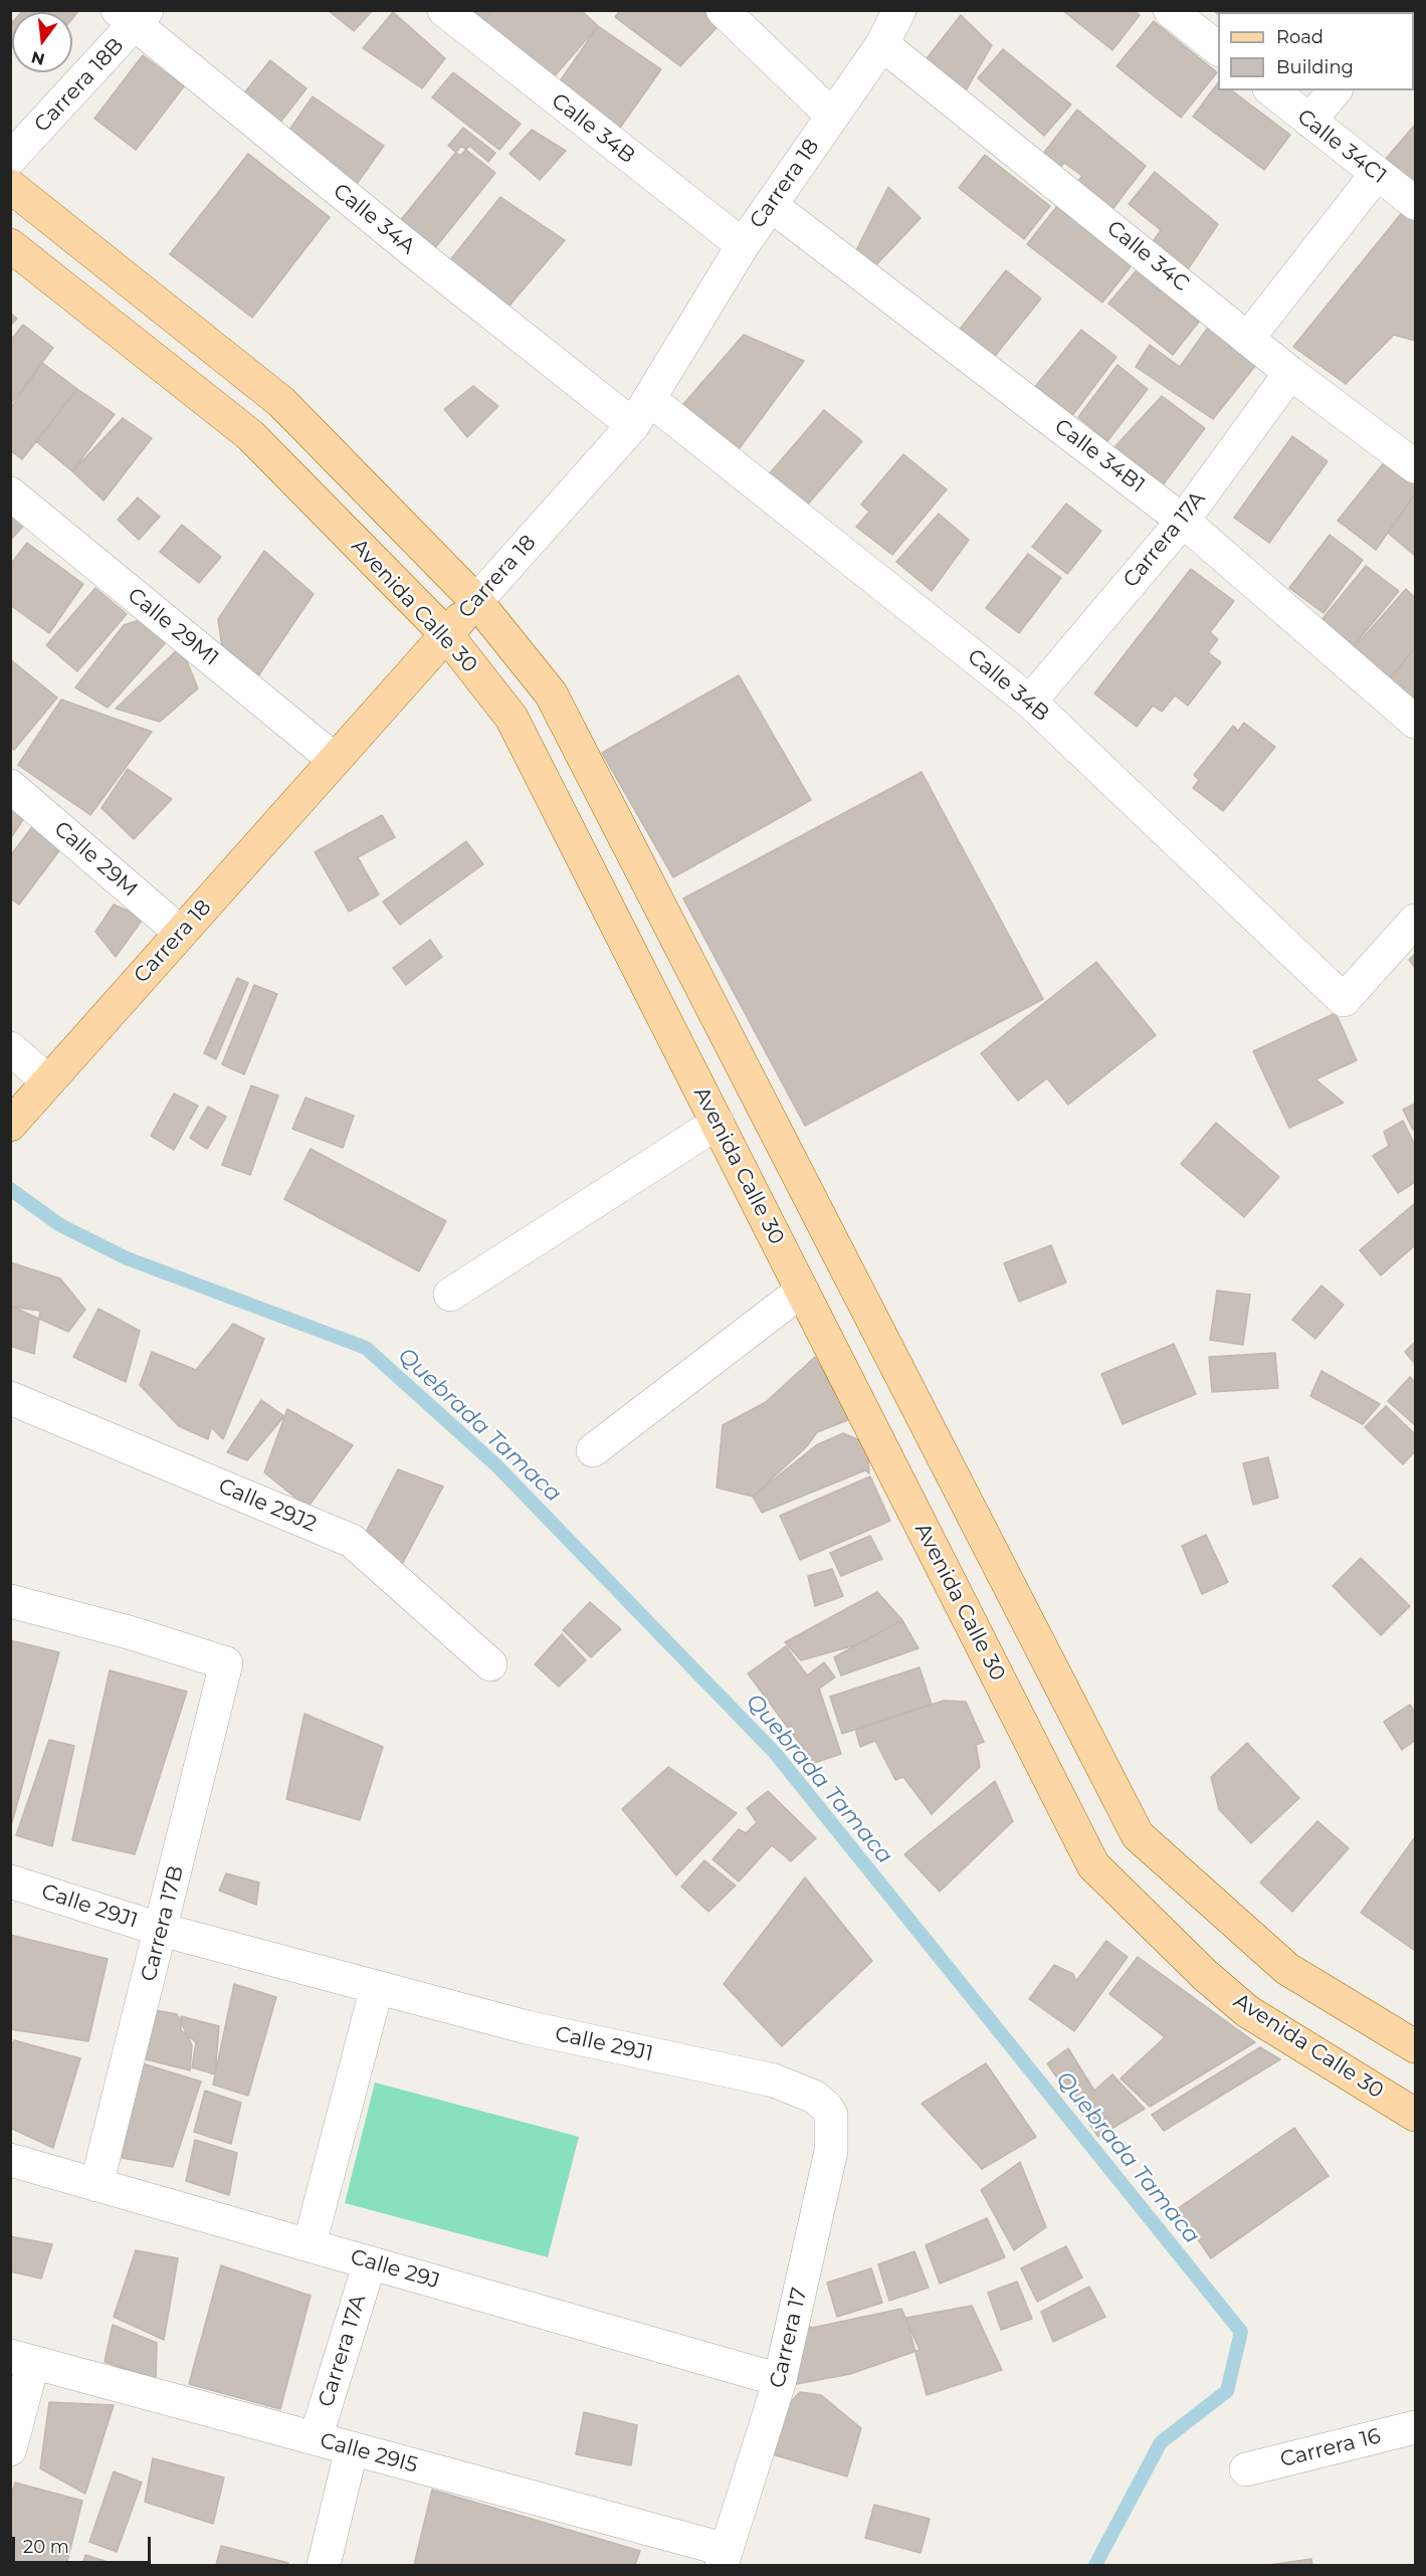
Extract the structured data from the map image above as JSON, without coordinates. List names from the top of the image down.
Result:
{
  "streets": {
    "main road": ["Carrera 18", "Avenida Calle 30"],
    "street": [
      "Carrera 18B",
      "Calle 34B",
      "Calle 34C1",
      "Calle 34A",
      "Calle 34C",
      "Calle 34B1",
      "Carrera 17A",
      "Calle 29M1",
      "Calle 29M",
      "Calle 29J2",
      "Calle 29J1",
      "Carrera 17B",
      "Calle 29J",
      "Carrera 17",
      "Carrera 16",
      "Calle 29I5"
    ]
  },
  "crossings": [
    ["Carrera 18B", "Calle 34A"],
    ["Calle 34B", "Carrera 18"],
    ["Calle 34B", "Calle 34A"],
    ["Calle 34B", "Carrera 17A"],
    ["Carrera 18", "Calle 34A"],
    ["Carrera 18", "Calle 34C"],
    ["Carrera 18", "Calle 34B1"],
    ["Carrera 18", "Avenida Calle 30"],
    ["Carrera 18", "Calle 29M1"],
    ["Carrera 18", "Calle 29M"],
    ["Calle 34C", "Carrera 17A"],
    ["Calle 34B1", "Carrera 17A"],
    ["Carrera 17A", "Calle 29J"],
    ["Carrera 17A", "Calle 29I5"],
    ["Calle 29J1", "Carrera 17B"],
    ["Calle 29J1", "Carrera 17"],
    ["Carrera 17B", "Calle 29J"],
    ["Calle 29J", "Carrera 17"],
    ["Carrera 17", "Calle 29I5"]
  ],
  "water": ["Quebrada Tamaca"],
  "legend": ["Road", "Building"],
  "scale_bar": "20 m",
  "north": "bottom"
}
